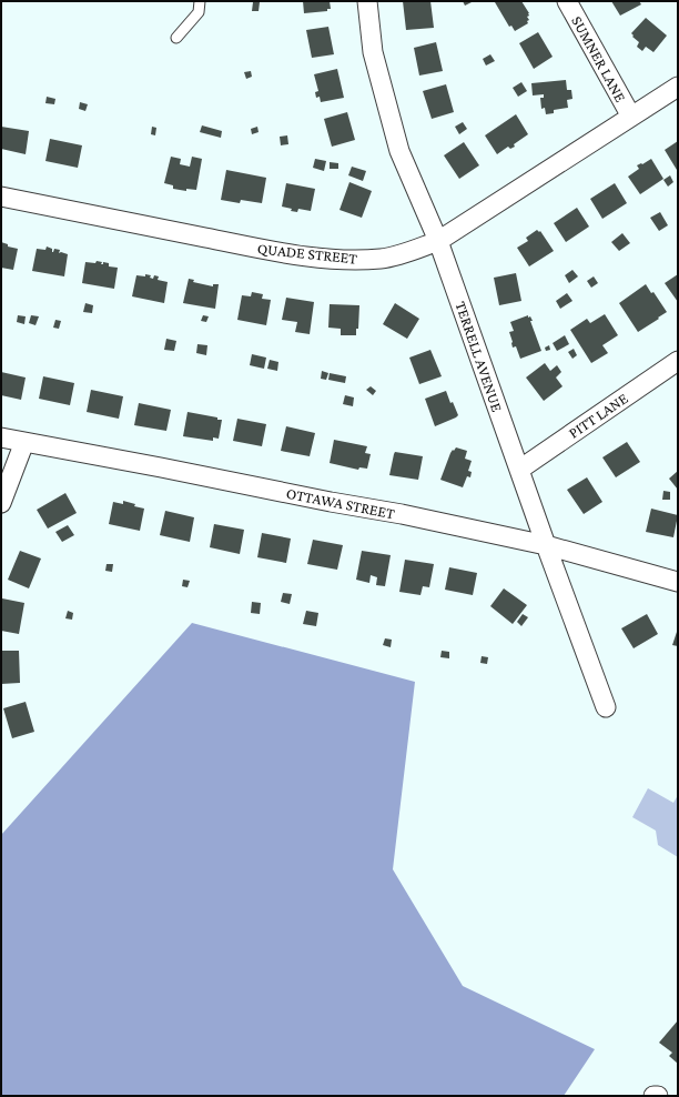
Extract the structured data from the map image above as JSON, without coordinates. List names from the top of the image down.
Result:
{
  "streets": {
    "street": [
      "SUMNER LANE",
      "QUADE STREET",
      "TERRELL AVENUE",
      "PITT LANE",
      "OTTAWA STREET"
    ]
  },
  "crossings": [
    ["SUMNER LANE", "QUADE STREET"],
    ["QUADE STREET", "TERRELL AVENUE"],
    ["TERRELL AVENUE", "PITT LANE"],
    ["TERRELL AVENUE", "OTTAWA STREET"]
  ]
}
